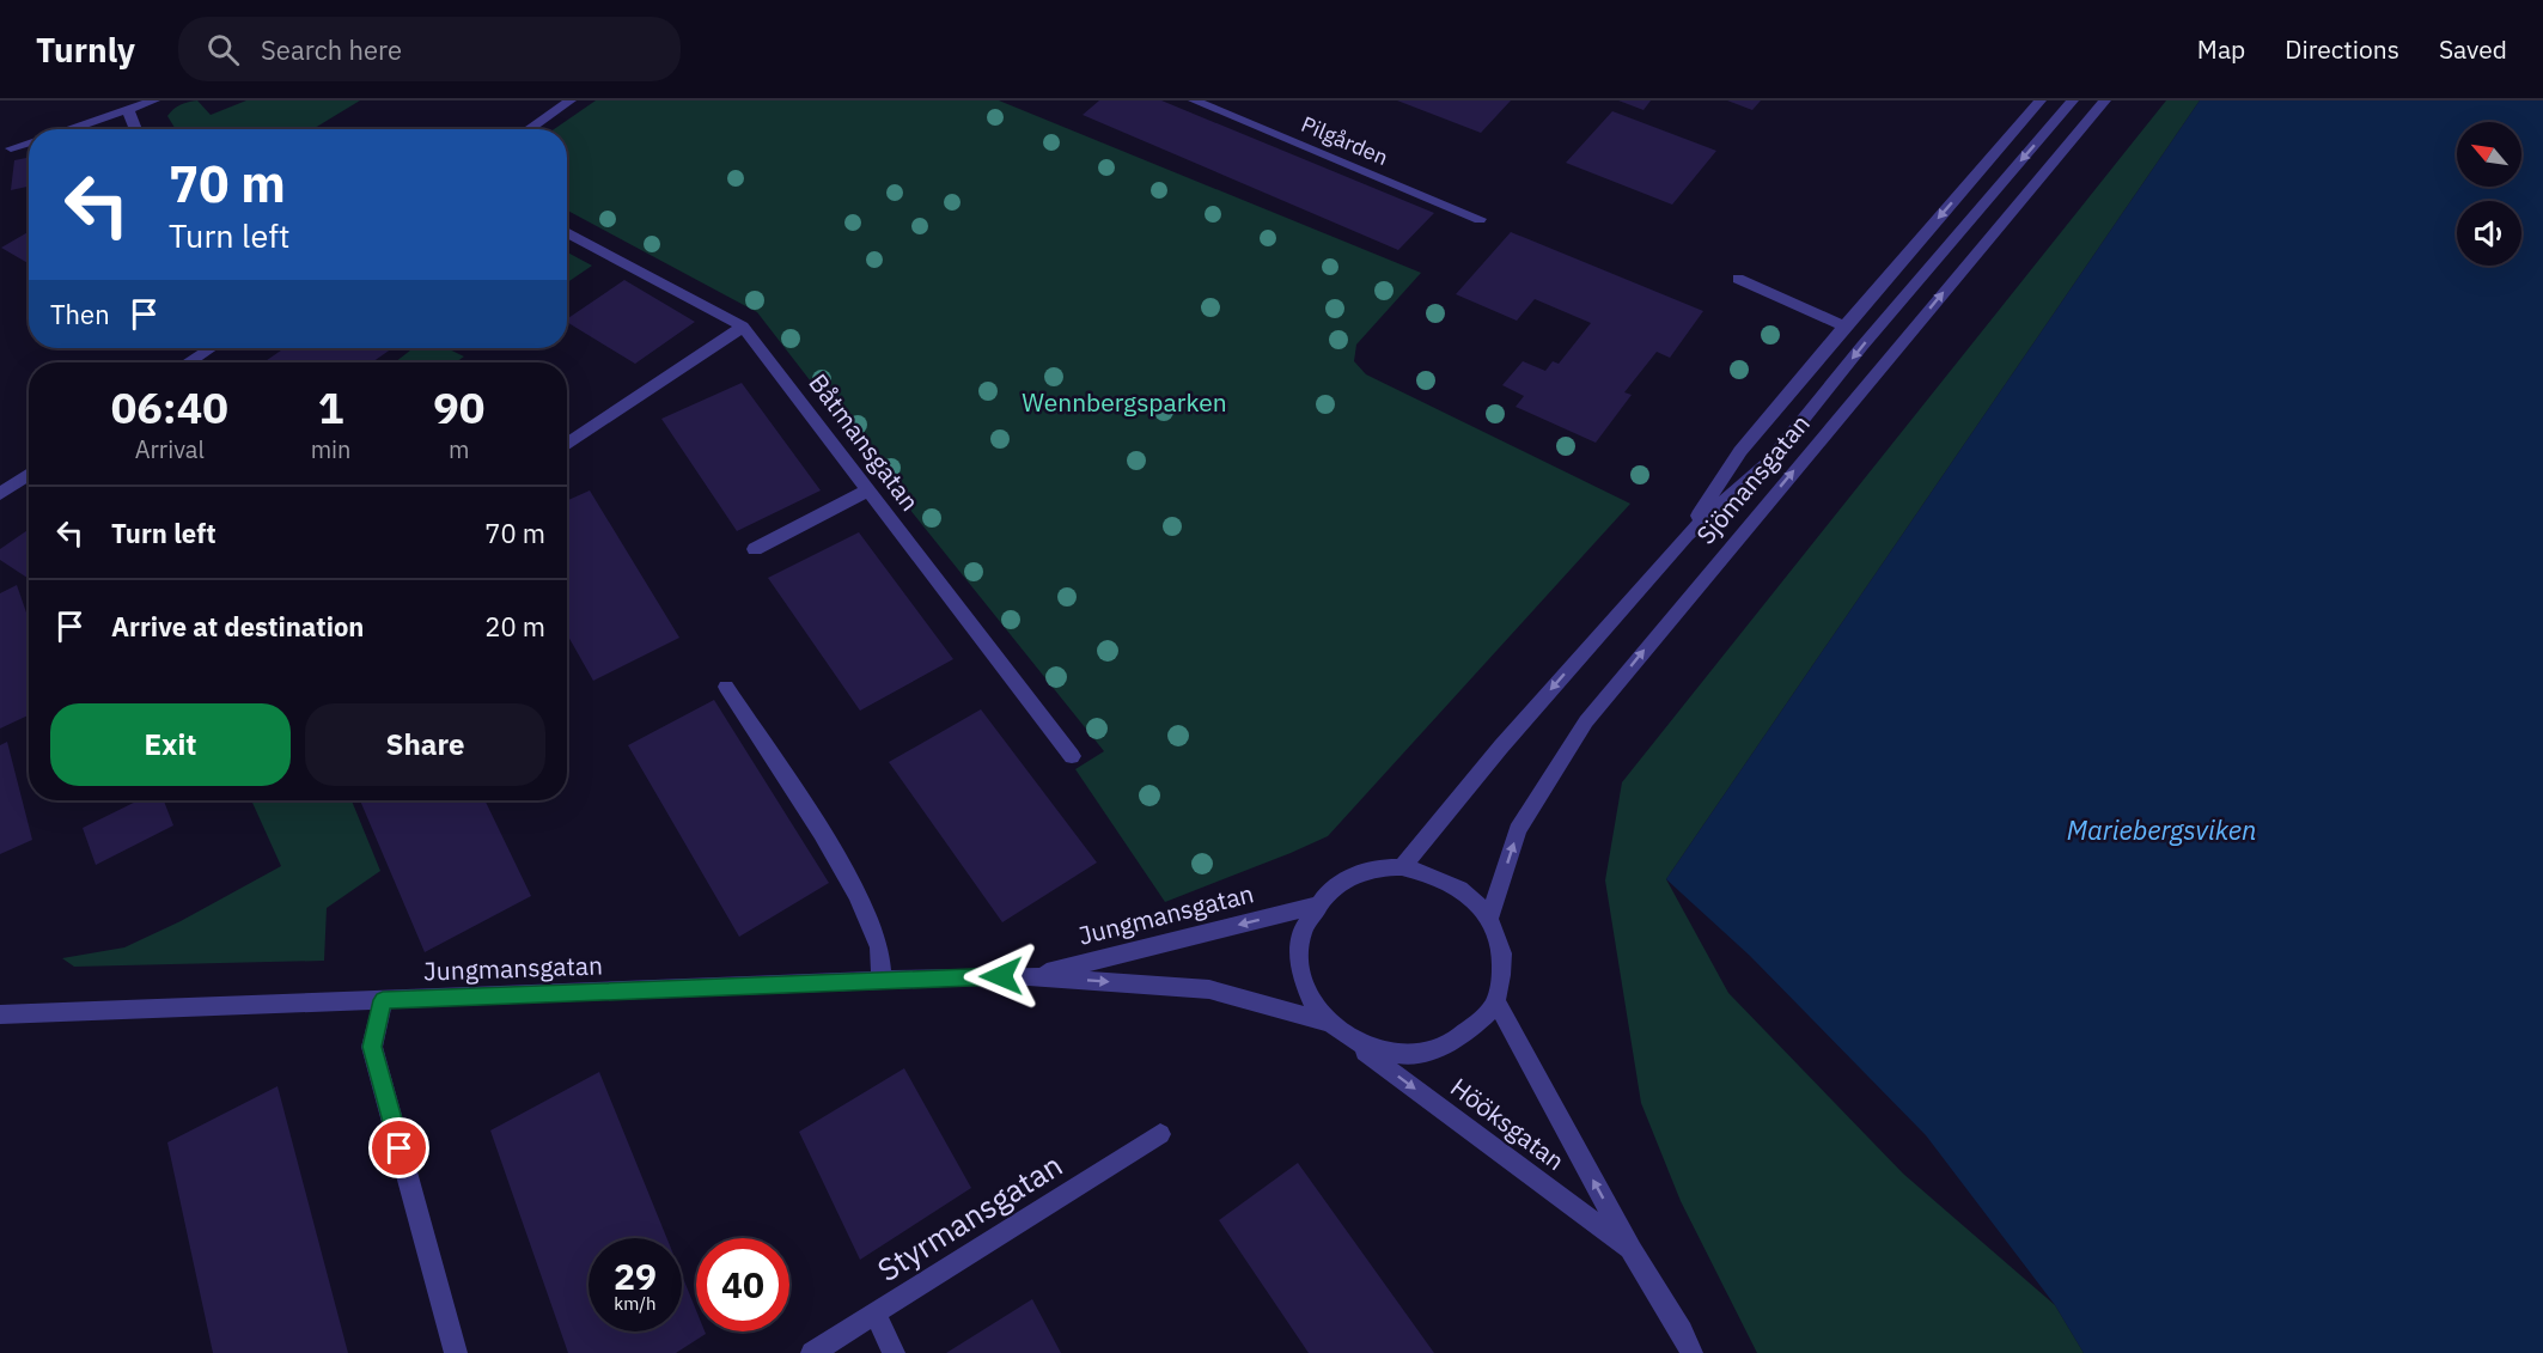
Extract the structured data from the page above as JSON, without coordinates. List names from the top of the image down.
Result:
{
  "streets": {
    "street": [
      "Pilgården",
      "Båtmansgatan",
      "Sjömansgatan",
      "Jungmansgatan",
      "Hööksgatan",
      "Styrmansgatan"
    ]
  },
  "crossings": [
    ["Sjömansgatan", "Jungmansgatan"],
    ["Sjömansgatan", "Hööksgatan"],
    ["Jungmansgatan", "Hööksgatan"]
  ],
  "water": ["Mariebergsviken"],
  "parks": ["Wennbergsparken"],
  "north": "top left",
  "page": {
    "header": "Turnly",
    "search": "Search here",
    "nav": ["Map", "Directions", "Saved"],
    "turn": ["70 m", "Turn left"],
    "then": "Then",
    "eta": [
      "06:40",
      "Arrival",
      "1",
      "min",
      "90",
      "m"
    ],
    "list": [
      {
        "name": "Turn left",
        "value": "70 m"
      },
      {
        "name": "Arrive at destination",
        "value": "20 m"
      }
    ],
    "buttons": ["Exit", "Share"],
    "speed": "29 km/h",
    "limit": "40"
  }
}
